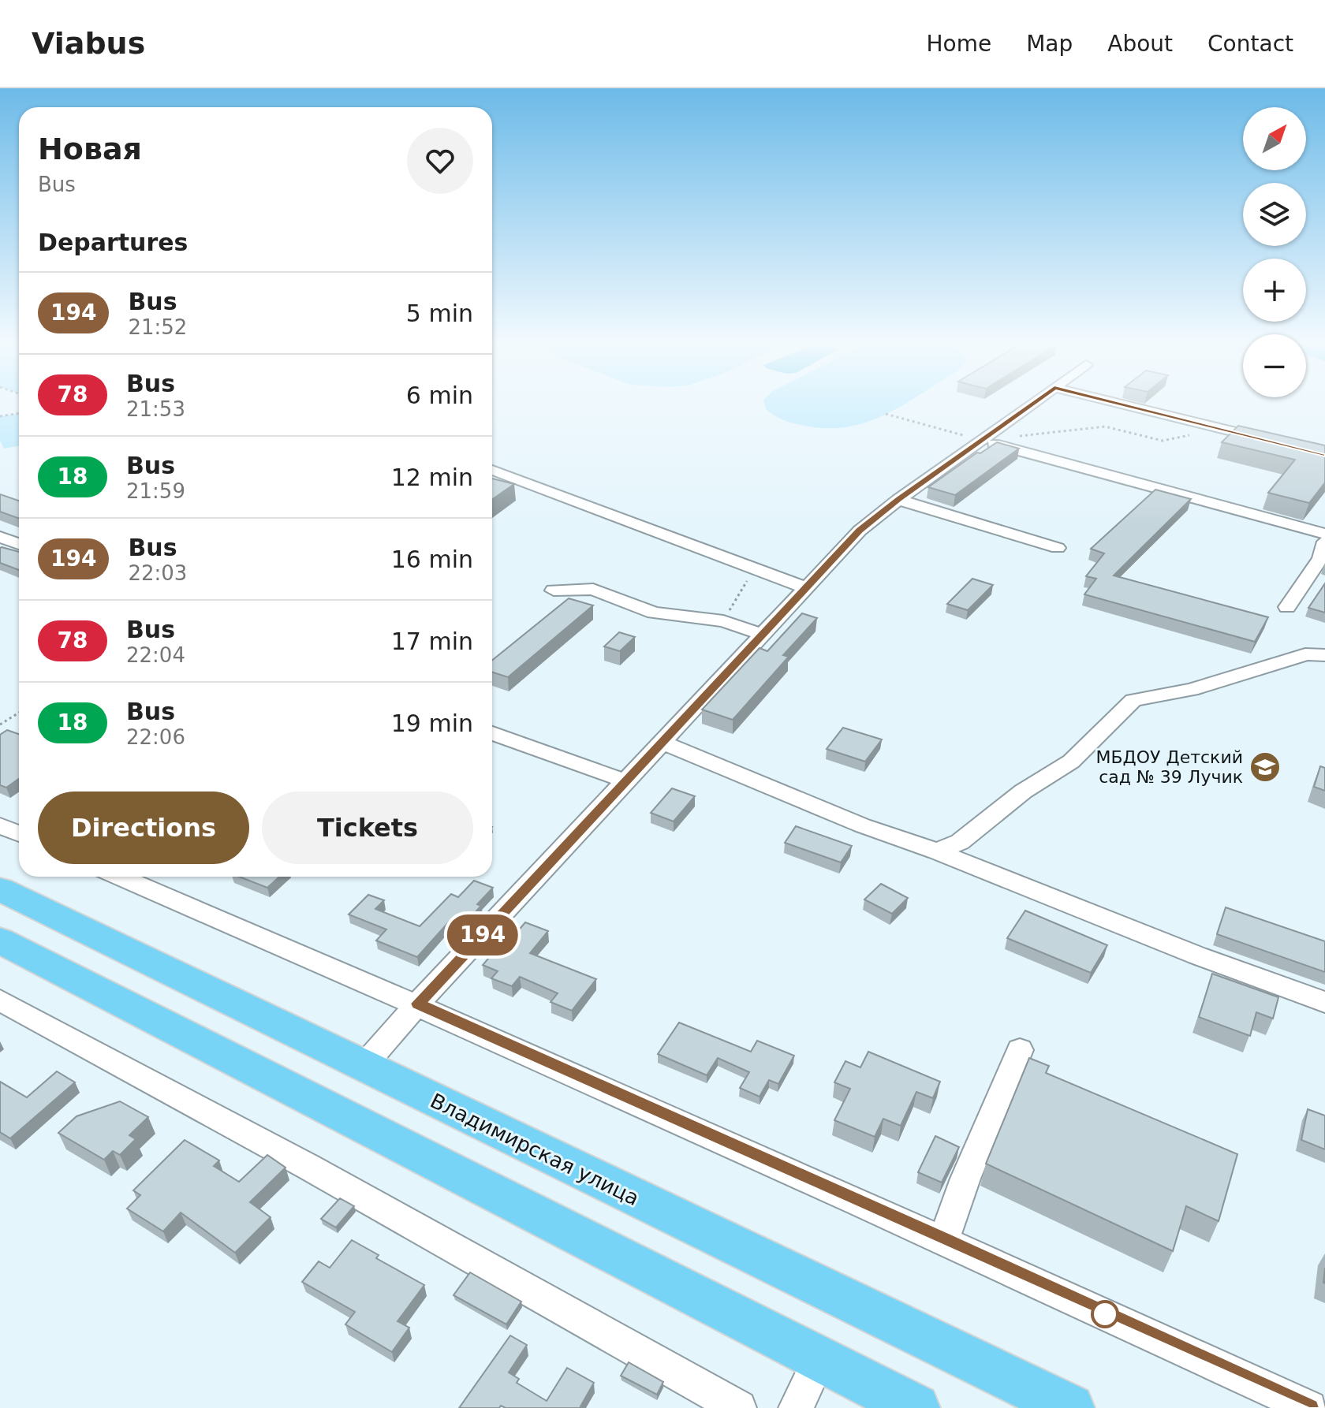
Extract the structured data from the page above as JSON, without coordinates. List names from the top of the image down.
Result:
{
  "streets": {
    "highway": ["Владимирская улица"]
  },
  "places": {
    "school or university": ["МБДОУ Детский сад № 39 Лучик"]
  },
  "lines": ["bus line 194"],
  "north": "top right",
  "page": {
    "header": "Viabus",
    "nav": [
      "Home",
      "Map",
      "About",
      "Contact"
    ],
    "on_map": "194",
    "map_buttons": ["+", "−"],
    "heading": [
      ["Новая", "Bus"],
      "Departures"
    ],
    "list": [
      {
        "mark": "194",
        "name": "Bus",
        "note": "21:52",
        "value": "5 min"
      },
      {
        "mark": "78",
        "name": "Bus",
        "note": "21:53",
        "value": "6 min"
      },
      {
        "mark": "18",
        "name": "Bus",
        "note": "21:59",
        "value": "12 min"
      },
      {
        "mark": "194",
        "name": "Bus",
        "note": "22:03",
        "value": "16 min"
      },
      {
        "mark": "78",
        "name": "Bus",
        "note": "22:04",
        "value": "17 min"
      },
      {
        "mark": "18",
        "name": "Bus",
        "note": "22:06",
        "value": "19 min"
      }
    ],
    "buttons": ["Directions", "Tickets"]
  }
}
